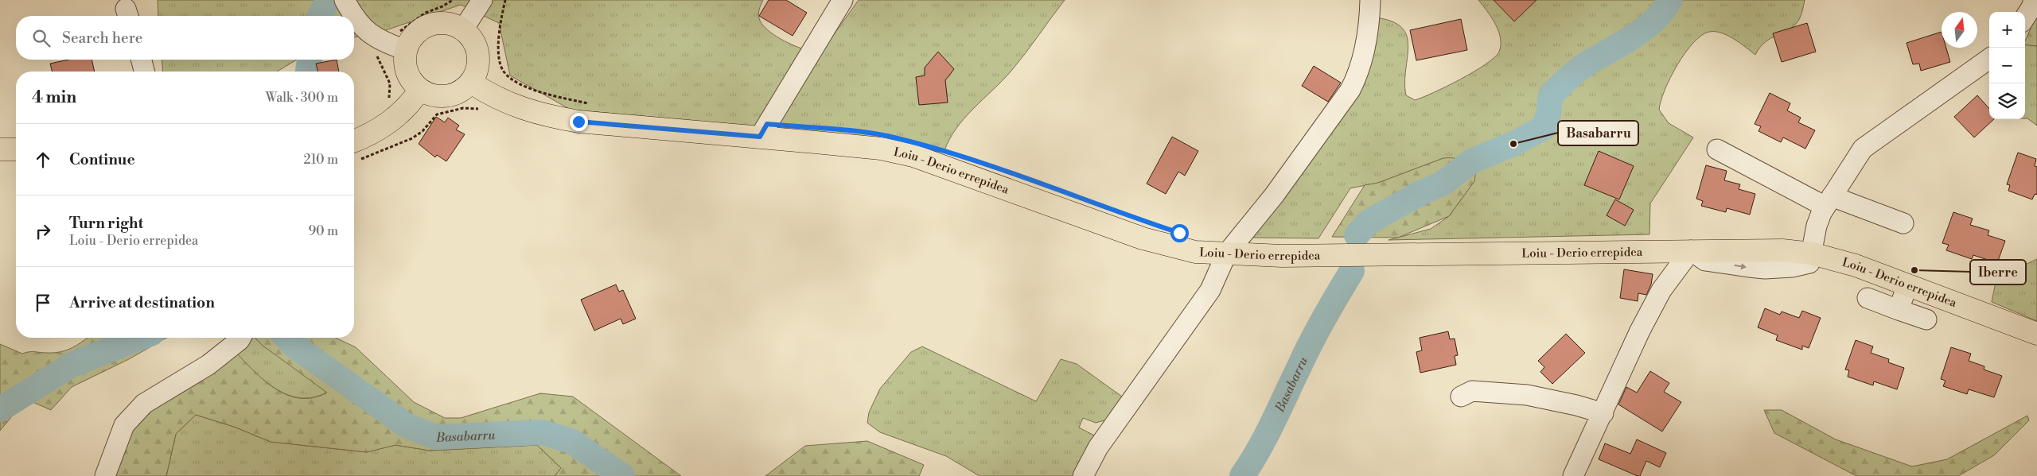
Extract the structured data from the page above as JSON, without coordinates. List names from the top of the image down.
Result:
{
  "streets": {
    "main road": ["Loiu - Derio errepidea"]
  },
  "water": ["Basabarru"],
  "places": ["Basabarru", "Iberre"],
  "north": "top",
  "page": {
    "map_buttons": ["+", "−"],
    "search": "Search here",
    "heading": ["4 min", "Walk · 300 m"],
    "list": [
      ["Continue", "210 m"],
      ["Turn right", "Loiu - Derio errepidea", "90 m"],
      "Arrive at destination"
    ]
  }
}
